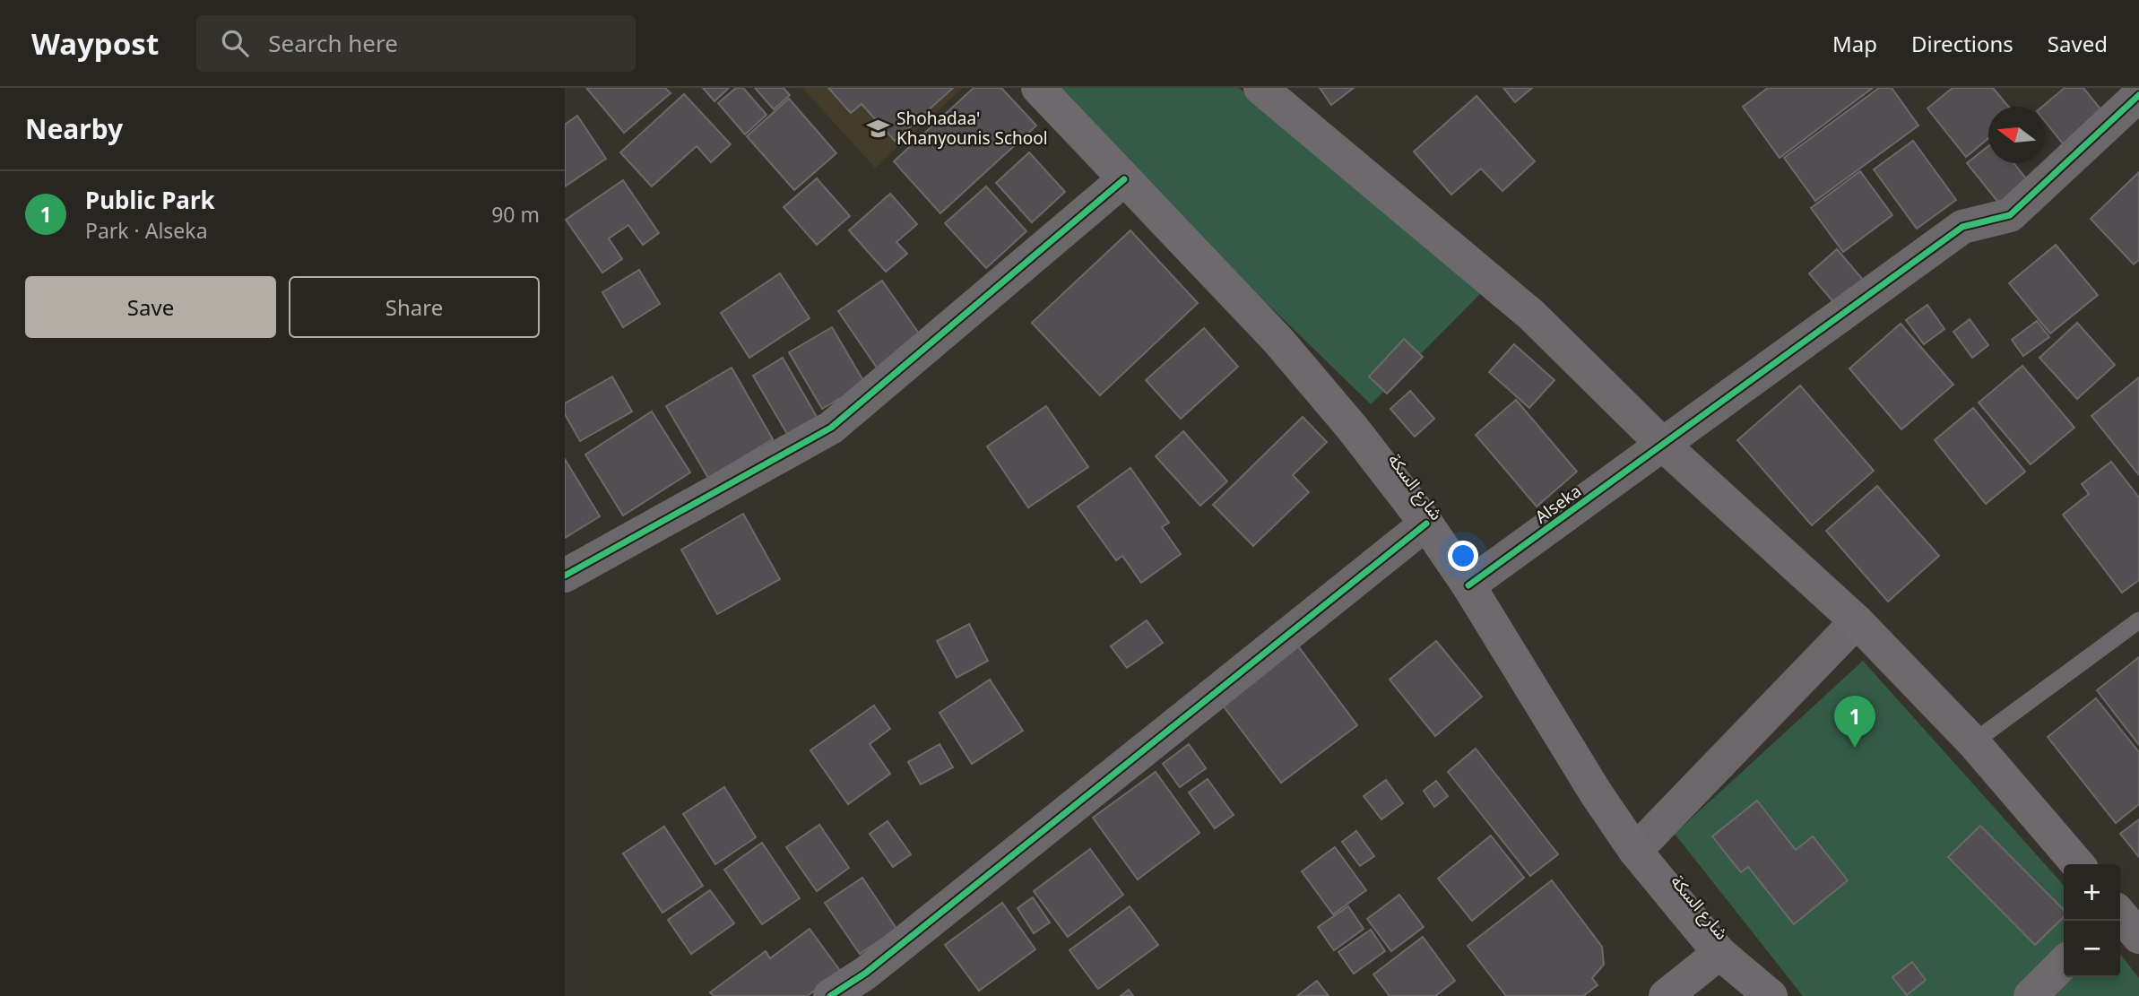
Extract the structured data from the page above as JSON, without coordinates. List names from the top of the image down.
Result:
{
  "streets": {
    "main road": ["شارع السكة"],
    "street": ["Alseka"]
  },
  "crossings": [
    ["شارع السكة", "Alseka"]
  ],
  "places": {
    "school or university": ["Shohadaa' Khanyounis School"]
  },
  "north": "left",
  "page": {
    "header": "Waypost",
    "search": "Search here",
    "nav": ["Map", "Directions", "Saved"],
    "heading": "Nearby",
    "list": [
      {
        "mark": "1",
        "name": "Public Park",
        "note": "Park · Alseka",
        "value": "90 m"
      }
    ],
    "buttons": ["Save", "Share"],
    "pins": "1",
    "map_buttons": ["+", "−"]
  }
}
